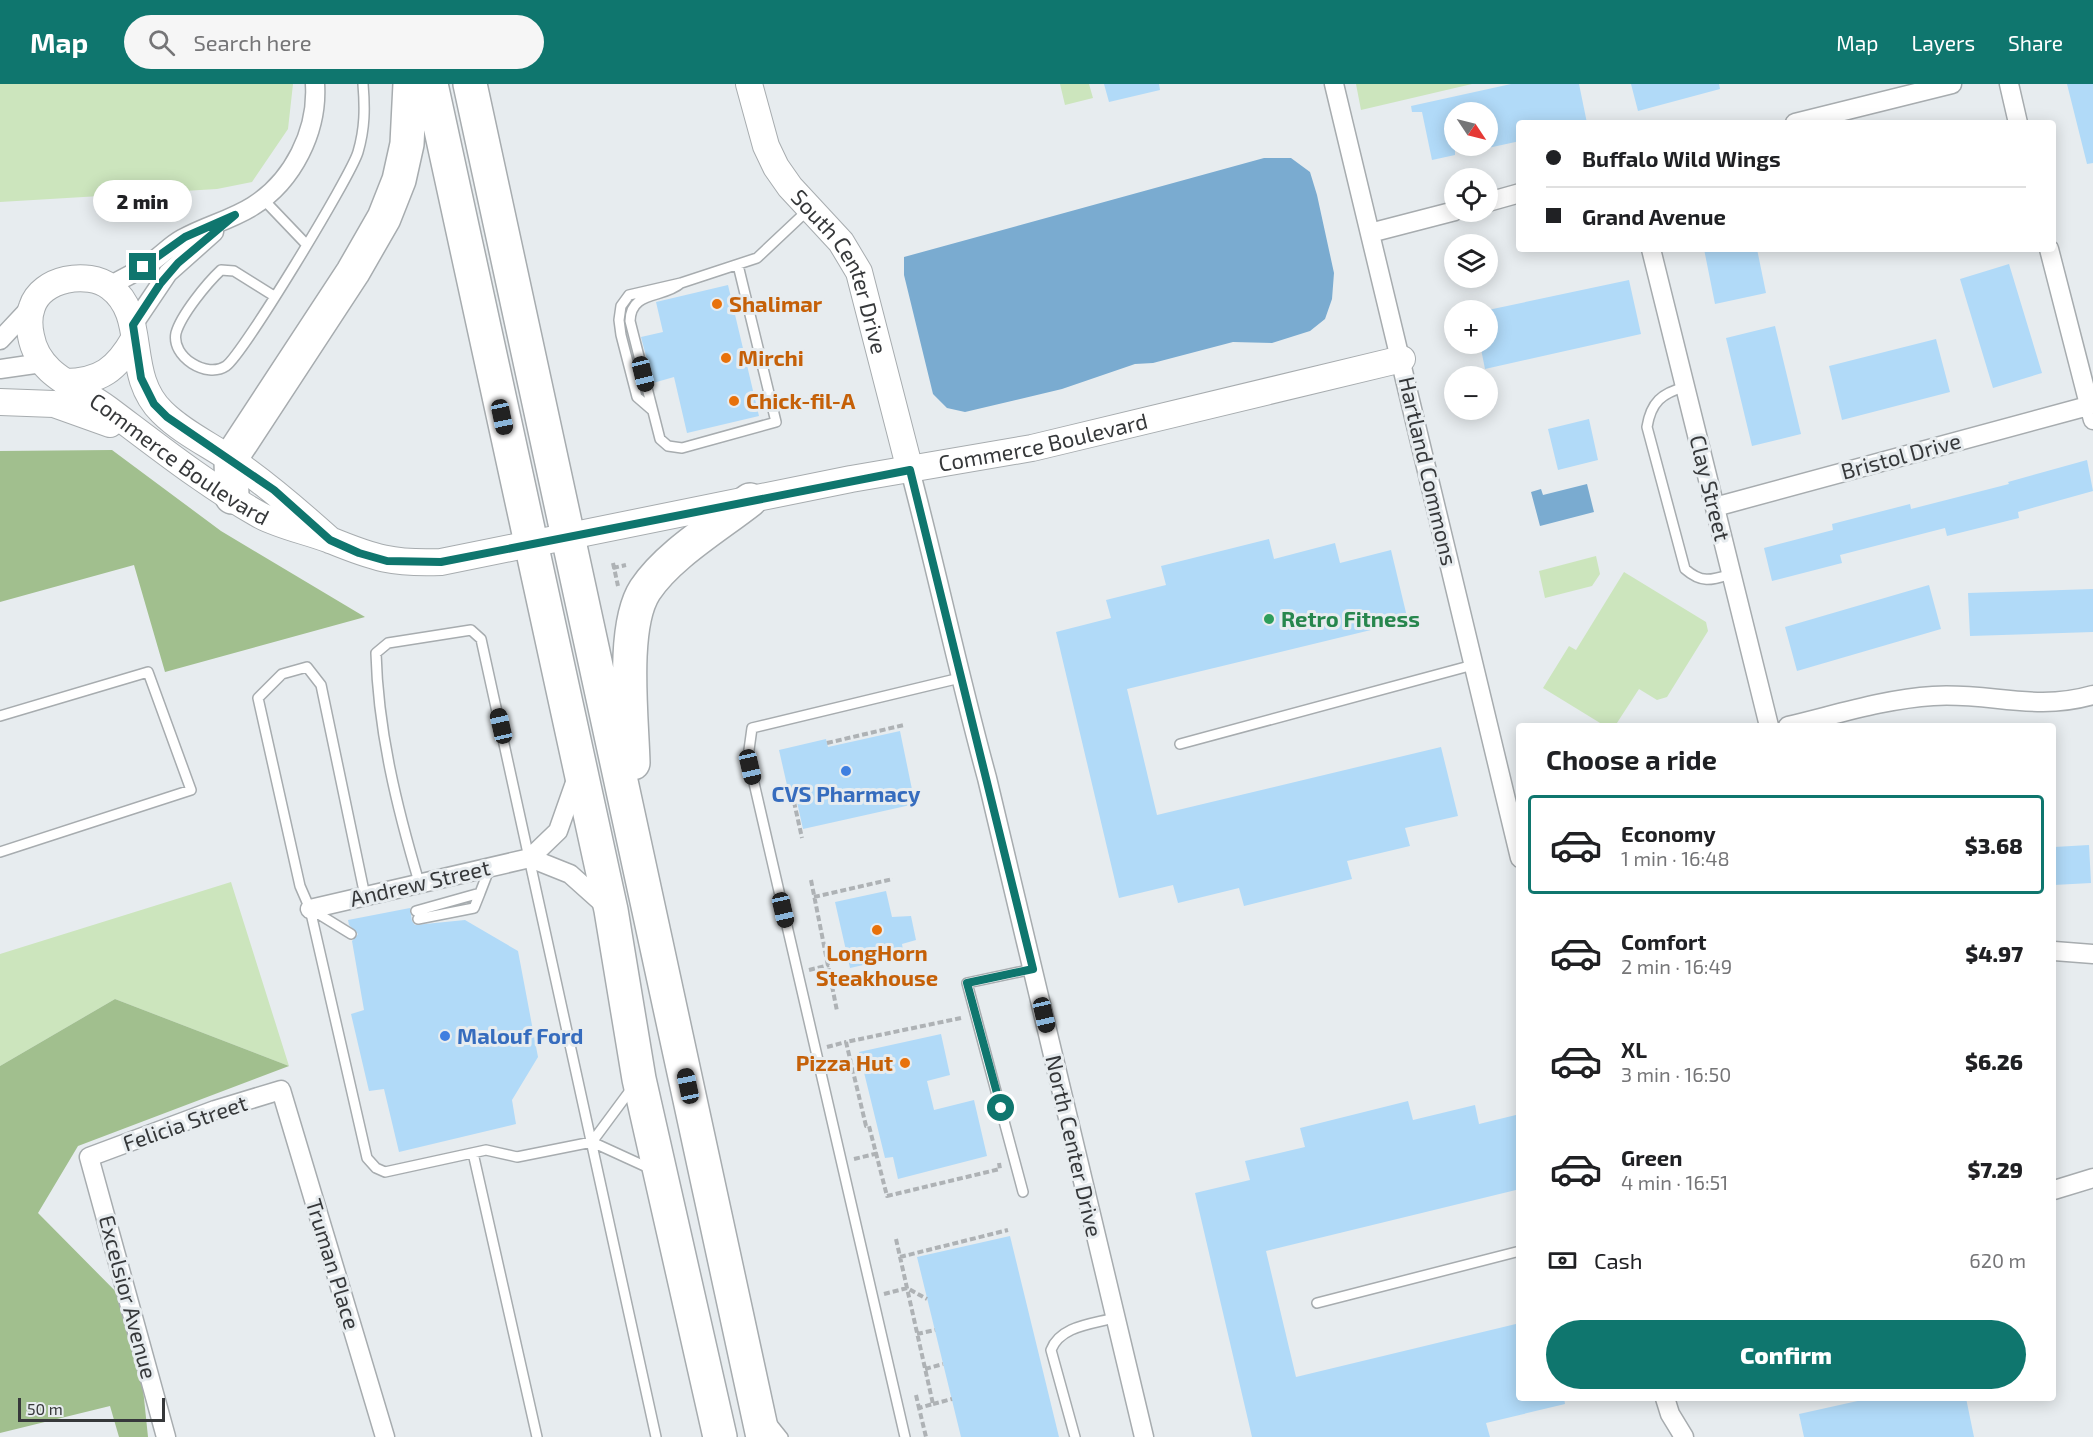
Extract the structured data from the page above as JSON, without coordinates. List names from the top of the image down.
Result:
{
  "streets": {
    "street": [
      "South Center Drive",
      "Commerce Boulevard",
      "Bristol Drive",
      "Hartland Commons",
      "Clay Street",
      "Andrew Street",
      "Felicia Street",
      "North Center Drive",
      "Truman Place",
      "Excelsior Avenue"
    ]
  },
  "crossings": [
    ["South Center Drive", "Commerce Boulevard"],
    ["South Center Drive", "North Center Drive"],
    ["Commerce Boulevard", "Hartland Commons"],
    ["Commerce Boulevard", "North Center Drive"],
    ["Bristol Drive", "Clay Street"],
    ["Felicia Street", "Truman Place"],
    ["Felicia Street", "Excelsior Avenue"]
  ],
  "places": [
    "Shalimar",
    "Mirchi",
    "Chick-fil-A",
    "Retro Fitness",
    "CVS Pharmacy",
    "LongHorn Steakhouse",
    "Malouf Ford",
    "Pizza Hut"
  ],
  "scale_bar": "50 m",
  "north": "bottom right",
  "page": {
    "header": "Map",
    "search": "Search here",
    "nav": ["Map", "Layers", "Share"],
    "map_buttons": ["+", "−"],
    "banner": ["Buffalo Wild Wings", "Grand Avenue"],
    "bubble": "2 min",
    "heading": "Choose a ride",
    "list": [
      {
        "name": "Economy",
        "note": "1 min · 16:48",
        "value": "$3.68"
      },
      {
        "name": "Comfort",
        "note": "2 min · 16:49",
        "value": "$4.97"
      },
      {
        "name": "XL",
        "note": "3 min · 16:50",
        "value": "$6.26"
      },
      {
        "name": "Green",
        "note": "4 min · 16:51",
        "value": "$7.29"
      }
    ],
    "pay": ["Cash", "620 m"],
    "buttons": "Confirm",
    "scale": "50 m"
  }
}
